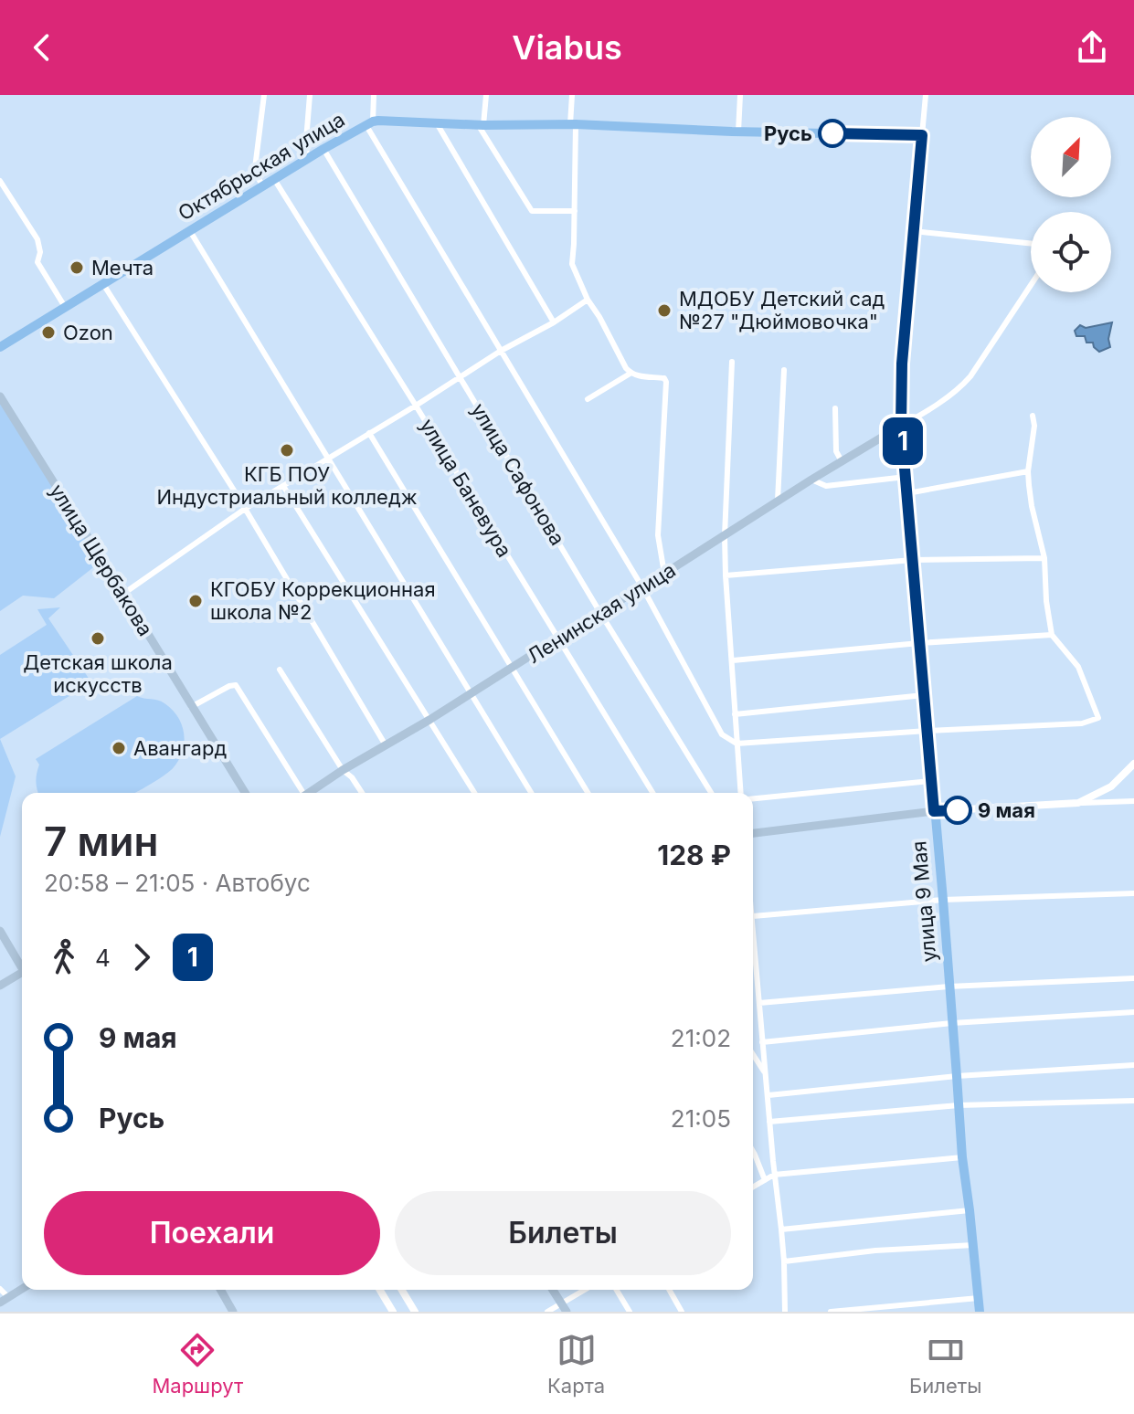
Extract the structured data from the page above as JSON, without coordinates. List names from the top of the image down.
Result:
{
  "streets": {
    "main road": [
      "Октябрьская улица",
      "улица Щербакова",
      "Ленинская улица",
      "улица 9 Мая"
    ],
    "street": ["улица Сафонова", "улица Баневура"]
  },
  "crossings": [
    ["Октябрьская улица", "улица Сафонова"],
    ["Октябрьская улица", "улица Баневура"],
    ["Октябрьская улица", "улица 9 Мая"],
    ["улица Сафонова", "Ленинская улица"],
    ["улица Баневура", "Ленинская улица"],
    ["Ленинская улица", "улица 9 Мая"]
  ],
  "places": [
    "Русь",
    "Мечта",
    "МДОБУ Детский сад №27 \"Дюймовочка\"",
    "Ozon",
    "КГБ ПОУ Индустриальный колледж",
    "КГОБУ Коррекционная школа №2",
    "Детская школа искусств",
    "Авангард",
    "9 мая"
  ],
  "lines": ["bus line 1"],
  "north": "top right",
  "page": {
    "header": "Viabus",
    "on_map": "1",
    "heading": ["7 мин", "20:58 – 21:05 · Автобус", "128 ₽"],
    "legs": ["4", "1"],
    "list": [
      {
        "name": "9 мая",
        "value": "21:02"
      },
      {
        "name": "Русь",
        "value": "21:05"
      }
    ],
    "buttons": ["Поехали", "Билеты"],
    "tabs": ["Маршрут", "Карта", "Билеты"]
  }
}
